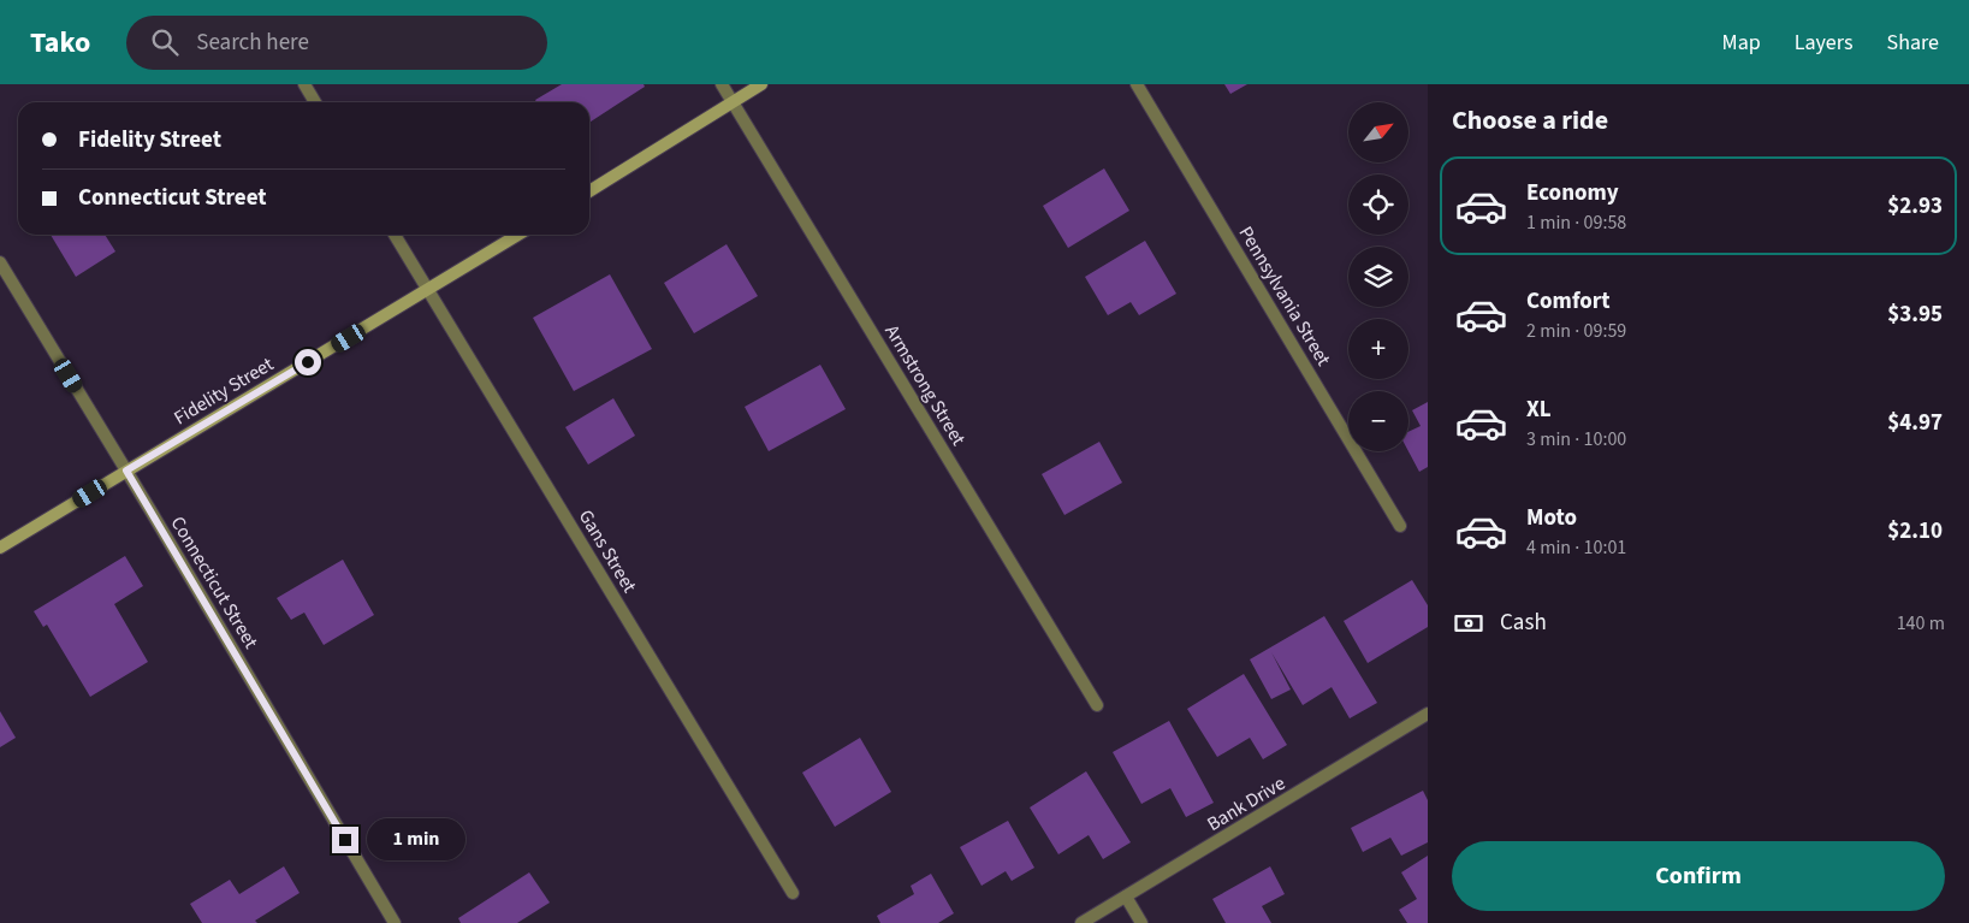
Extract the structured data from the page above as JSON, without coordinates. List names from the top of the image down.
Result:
{
  "streets": {
    "main road": ["Fidelity Street"],
    "street": [
      "Pennsylvania Street",
      "Armstrong Street",
      "Gans Street",
      "Connecticut Street",
      "Bank Drive"
    ]
  },
  "crossings": [
    ["Fidelity Street", "Gans Street"],
    ["Fidelity Street", "Connecticut Street"]
  ],
  "north": "top right",
  "page": {
    "header": "Tako",
    "search": "Search here",
    "nav": ["Map", "Layers", "Share"],
    "heading": "Choose a ride",
    "map_buttons": ["+", "−"],
    "banner": ["Fidelity Street", "Connecticut Street"],
    "list": [
      {
        "name": "Economy",
        "note": "1 min · 09:58",
        "value": "$2.93"
      },
      {
        "name": "Comfort",
        "note": "2 min · 09:59",
        "value": "$3.95"
      },
      {
        "name": "XL",
        "note": "3 min · 10:00",
        "value": "$4.97"
      },
      {
        "name": "Moto",
        "note": "4 min · 10:01",
        "value": "$2.10"
      }
    ],
    "pay": ["Cash", "140 m"],
    "bubble": "1 min",
    "buttons": "Confirm"
  }
}
